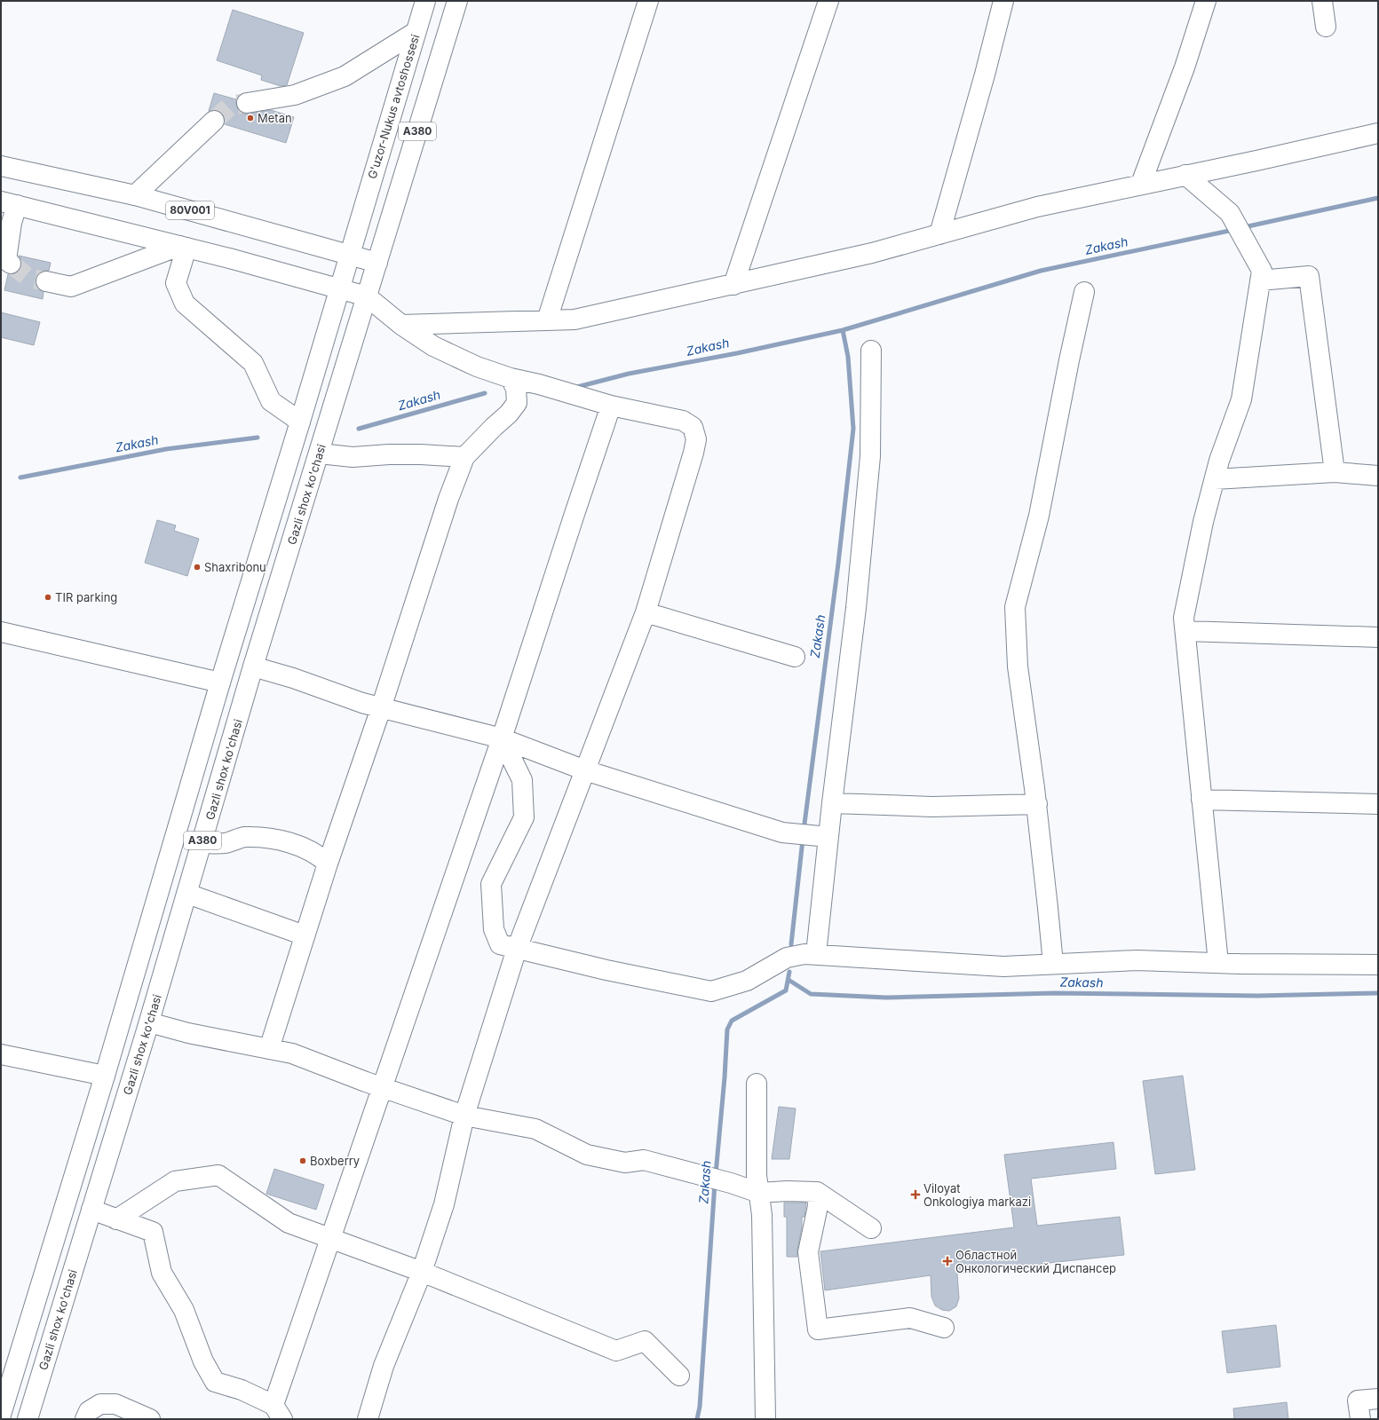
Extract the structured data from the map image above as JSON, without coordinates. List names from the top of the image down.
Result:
{
  "streets": {
    "main road": [
      "G'uzor-Nukus avtoshossesi",
      "A380",
      "80V001",
      "Gazli shox ko'chasi"
    ]
  },
  "crossings": [
    ["G'uzor-Nukus avtoshossesi", "A380"],
    ["G'uzor-Nukus avtoshossesi", "80V001"],
    ["A380", "80V001"],
    ["A380", "Gazli shox ko'chasi"],
    ["80V001", "Gazli shox ko'chasi"]
  ],
  "water": ["Zakash"],
  "places": {
    "other": [
      "Metan",
      "Shaxribonu",
      "TIR parking",
      "Boxberry"
    ],
    "health": ["Viloyat Onkologiya markazi", "Областной Онкологический Диспансер"]
  }
}
